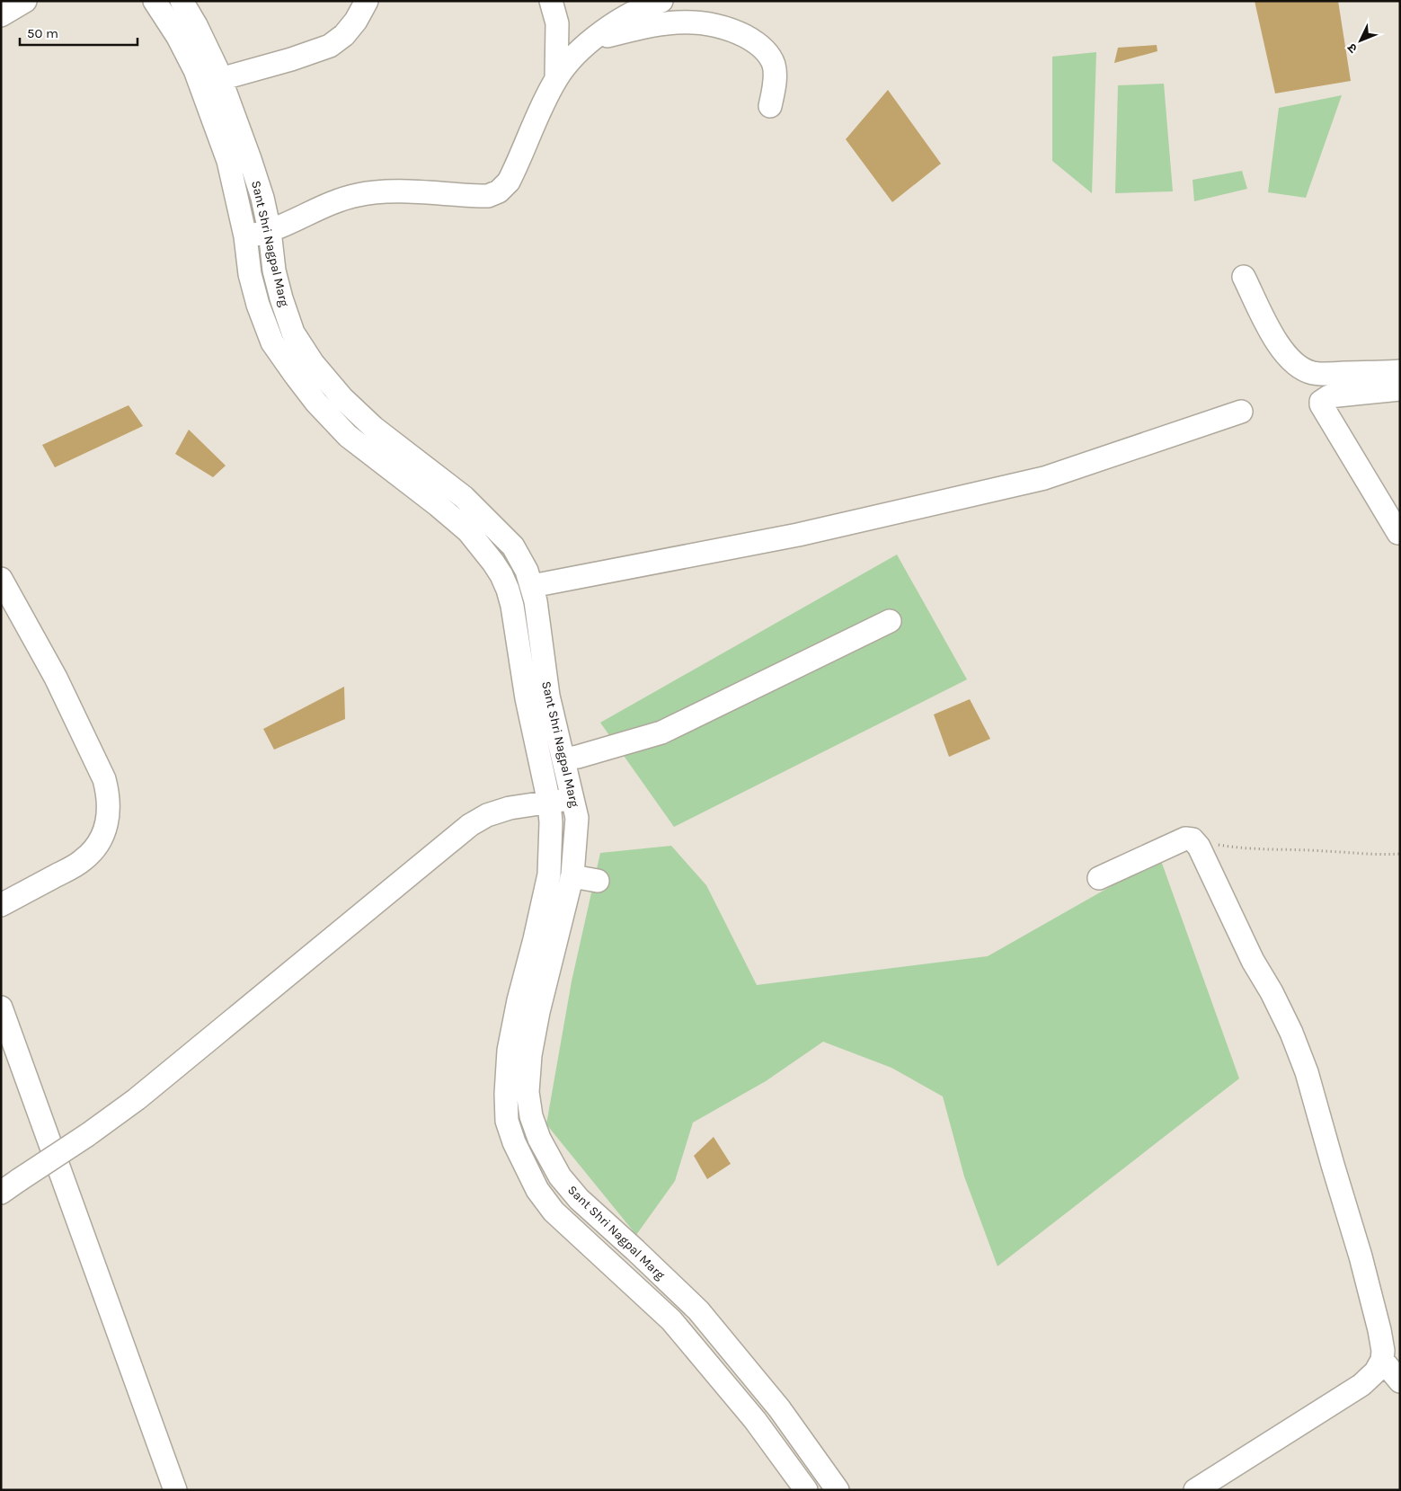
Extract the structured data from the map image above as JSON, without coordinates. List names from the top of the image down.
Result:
{
  "streets": {
    "street": ["Sant Shri Nagpal Marg"]
  },
  "scale_bar": "50 m",
  "north": "bottom left"
}
